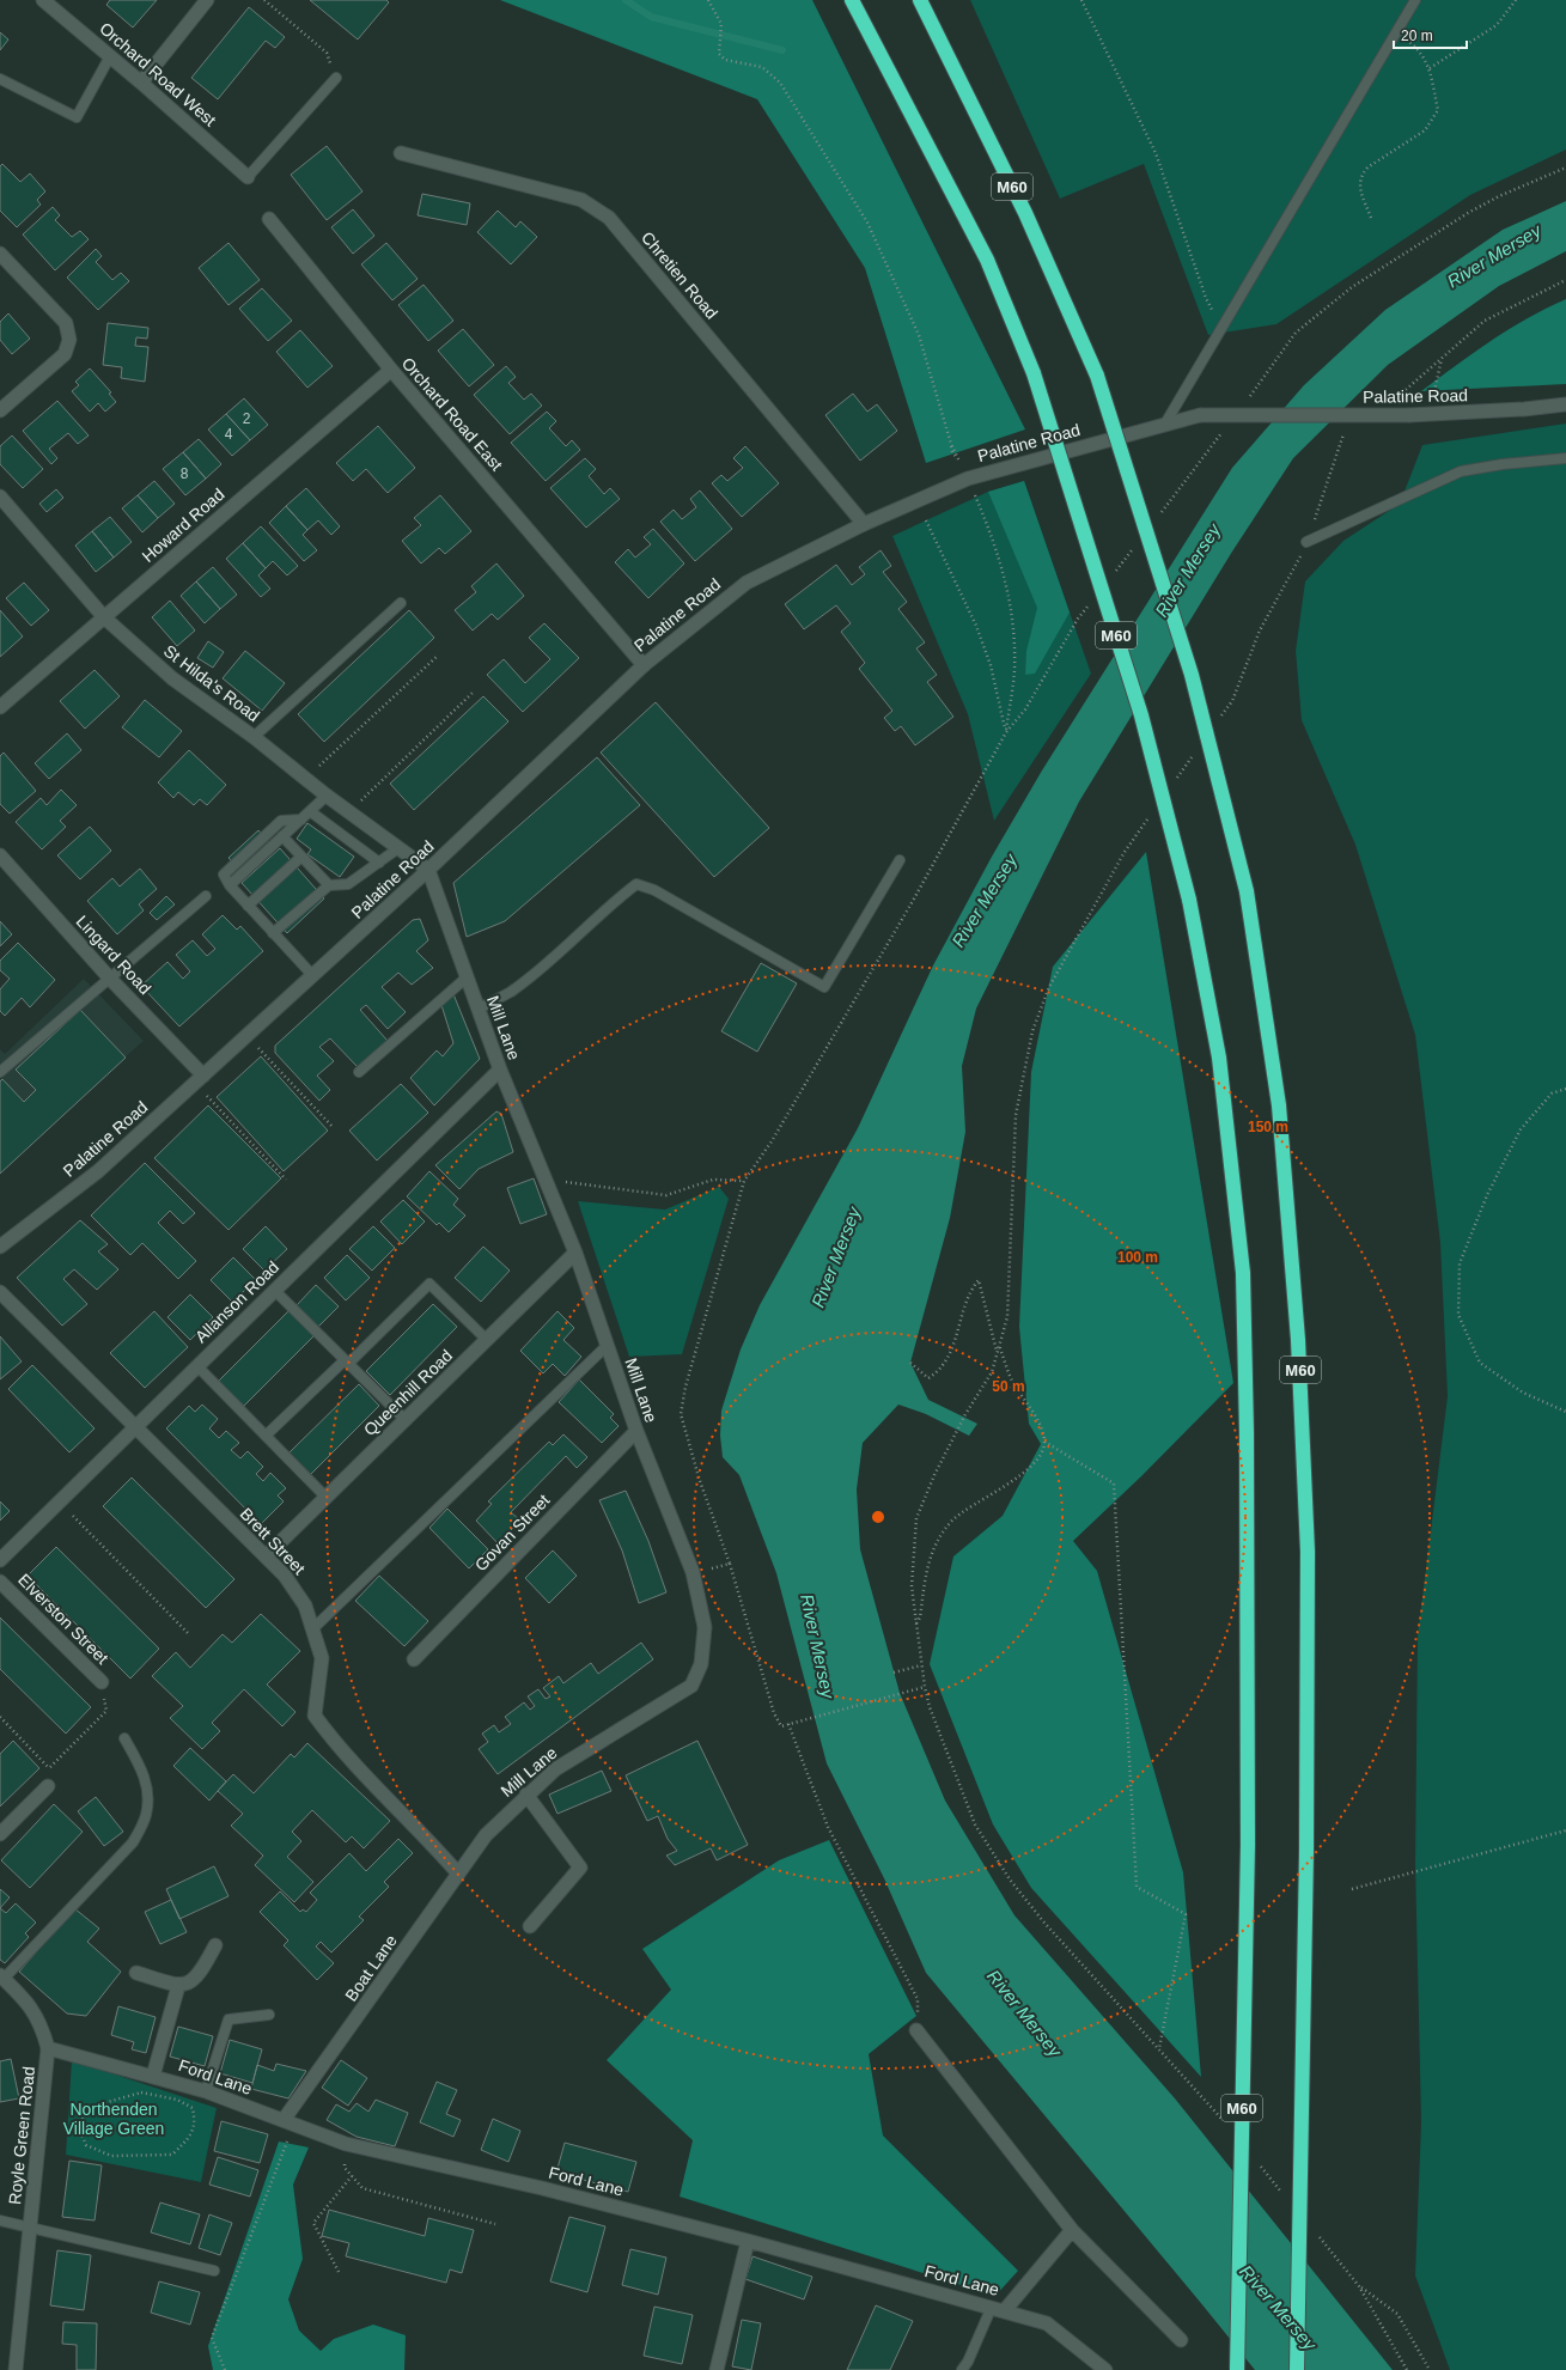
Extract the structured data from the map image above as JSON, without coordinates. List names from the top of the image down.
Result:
{
  "streets": {
    "highway": ["M60"],
    "street": [
      "Orchard Road West",
      "Chretien Road",
      "Palatine Road",
      "Orchard Road East",
      "Howard Road",
      "St Hilda's Road",
      "Lingard Road",
      "Mill Lane",
      "Allanson Road",
      "Queenhill Road",
      "Govan Street",
      "Brett Street",
      "Elverston Street",
      "Boat Lane",
      "Ford Lane",
      "Royle Green Road"
    ]
  },
  "crossings": [
    ["Chretien Road", "Palatine Road"],
    ["Palatine Road", "Orchard Road East"],
    ["Palatine Road", "St Hilda's Road"],
    ["Palatine Road", "Lingard Road"],
    ["Palatine Road", "Mill Lane"],
    ["Orchard Road East", "Howard Road"],
    ["Howard Road", "St Hilda's Road"],
    ["St Hilda's Road", "Mill Lane"],
    ["Mill Lane", "Allanson Road"],
    ["Mill Lane", "Queenhill Road"],
    ["Mill Lane", "Govan Street"],
    ["Mill Lane", "Boat Lane"],
    ["Allanson Road", "Brett Street"],
    ["Queenhill Road", "Brett Street"],
    ["Brett Street", "Boat Lane"],
    ["Boat Lane", "Ford Lane"],
    ["Ford Lane", "Royle Green Road"]
  ],
  "water": ["River Mersey"],
  "parks": ["Northenden Village Green"],
  "house_numbers": ["2", "4", "8"],
  "scale_bar": "20 m",
  "rings": ["150 m", "100 m", "50 m"]
}
